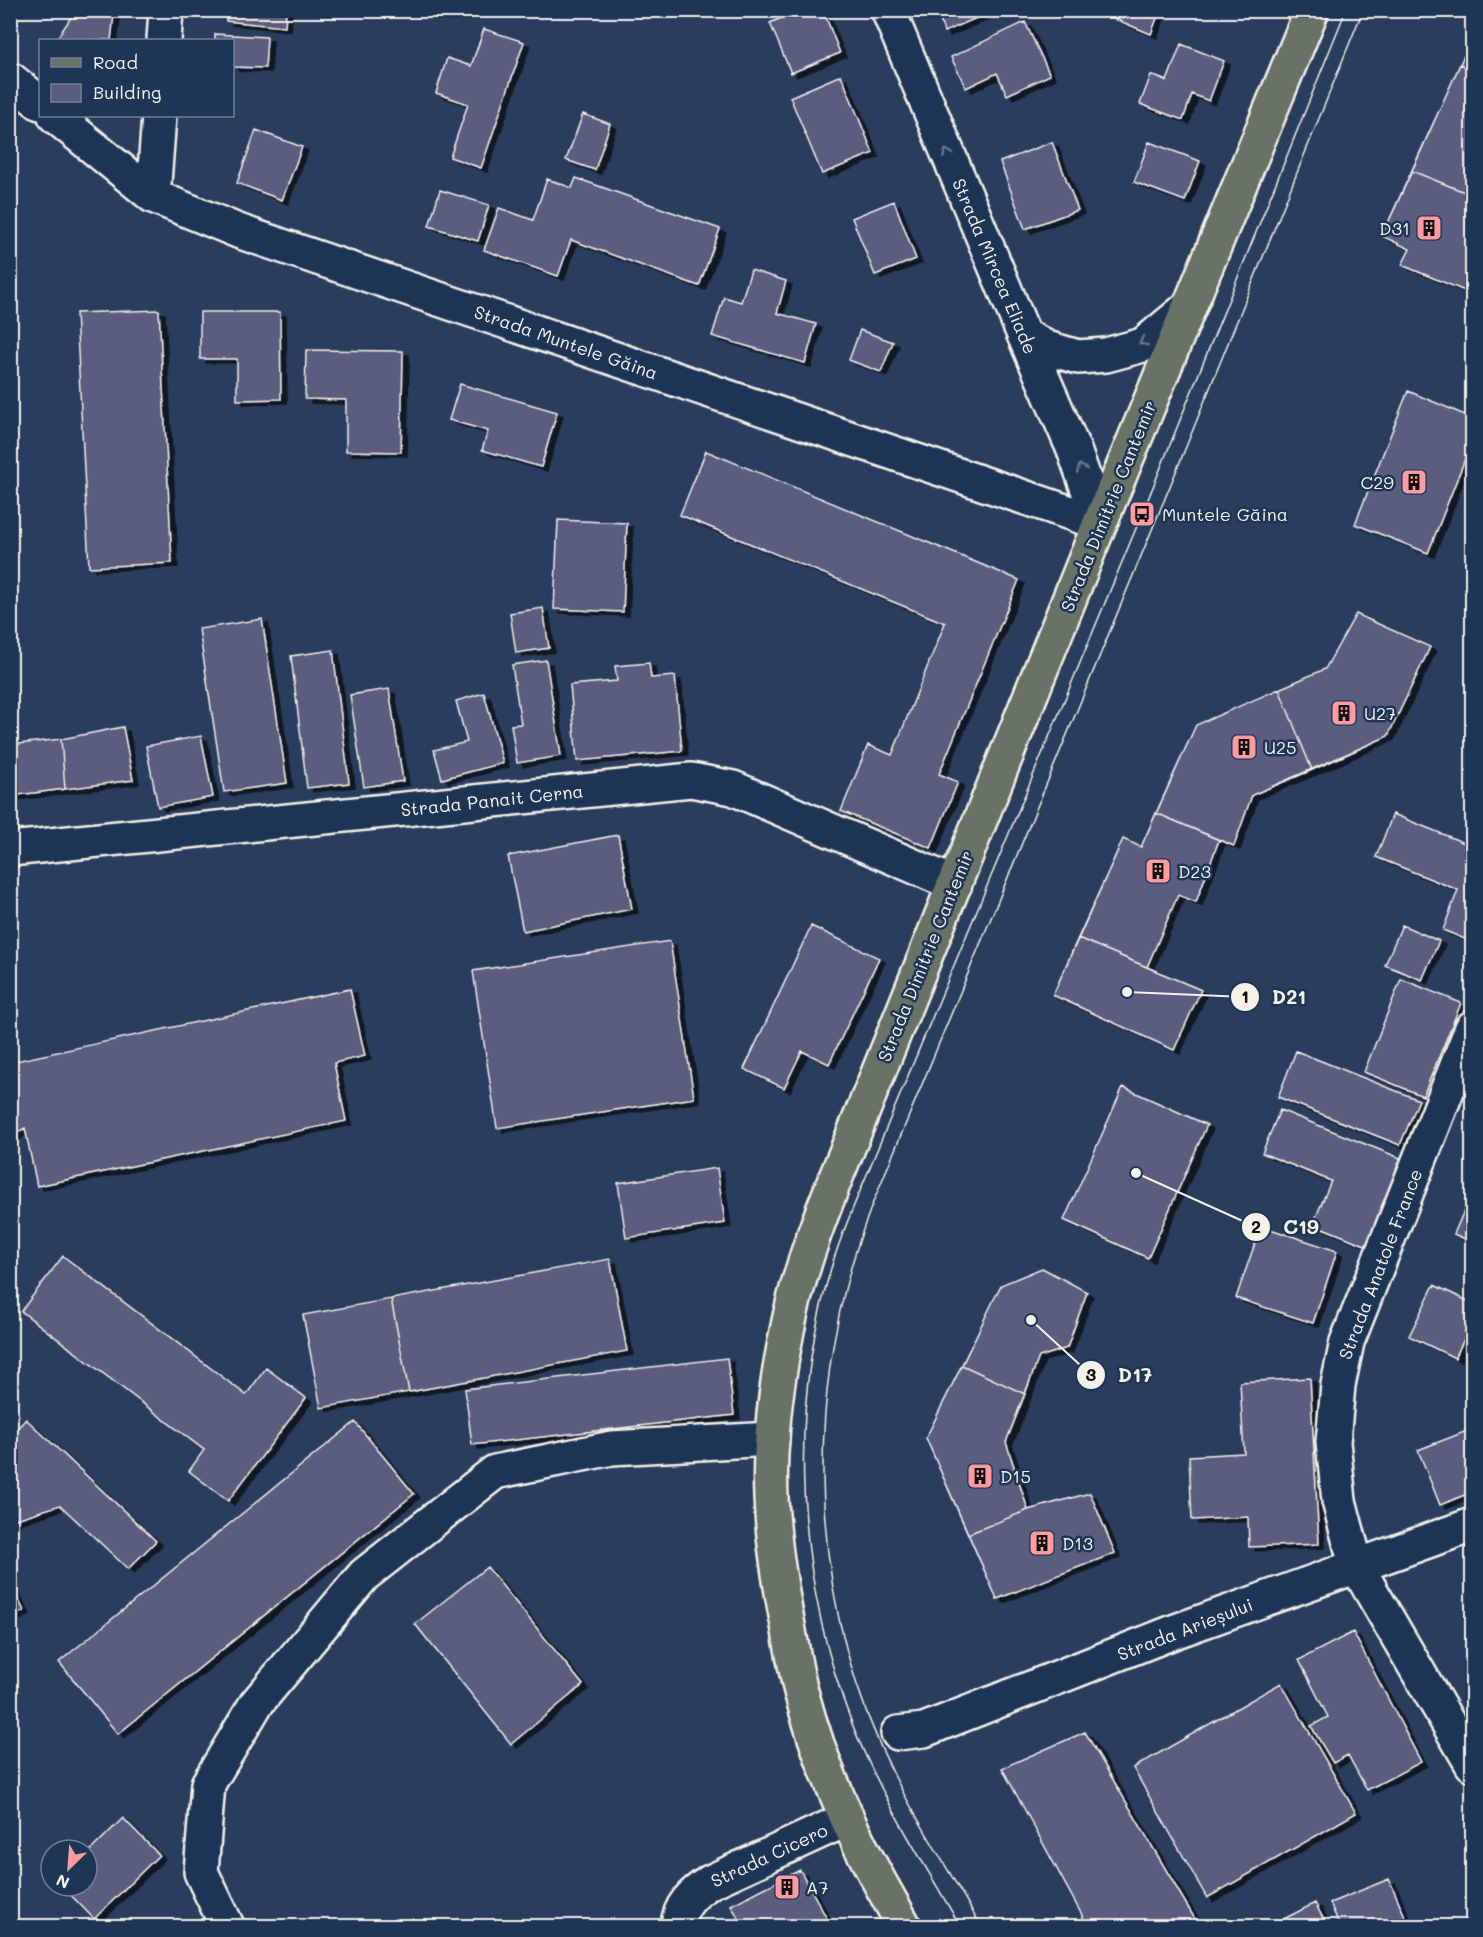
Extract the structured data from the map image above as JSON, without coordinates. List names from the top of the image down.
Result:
{
  "streets": {
    "main road": ["Strada Dimitrie Cantemir"],
    "street": [
      "Strada Mircea Eliade",
      "Strada Muntele Găina",
      "Strada Panait Cerna",
      "Strada Anatole France",
      "Strada Arieșului",
      "Strada Cicero"
    ]
  },
  "crossings": [
    ["Strada Mircea Eliade", "Strada Muntele Găina"],
    ["Strada Mircea Eliade", "Strada Dimitrie Cantemir"],
    ["Strada Muntele Găina", "Strada Dimitrie Cantemir"],
    ["Strada Dimitrie Cantemir", "Strada Panait Cerna"],
    ["Strada Dimitrie Cantemir", "Strada Cicero"],
    ["Strada Anatole France", "Strada Arieșului"]
  ],
  "one_way": ["Strada Mircea Eliade"],
  "places": {
    "building": [
      "D31",
      "C29",
      "U27",
      "U25",
      "D23",
      "D15",
      "D13",
      "A7"
    ],
    "bus stop": ["Muntele Găina"],
    "other": ["D21", "C19", "D17"]
  },
  "legend": ["Road", "Building"],
  "north": "bottom left"
}
